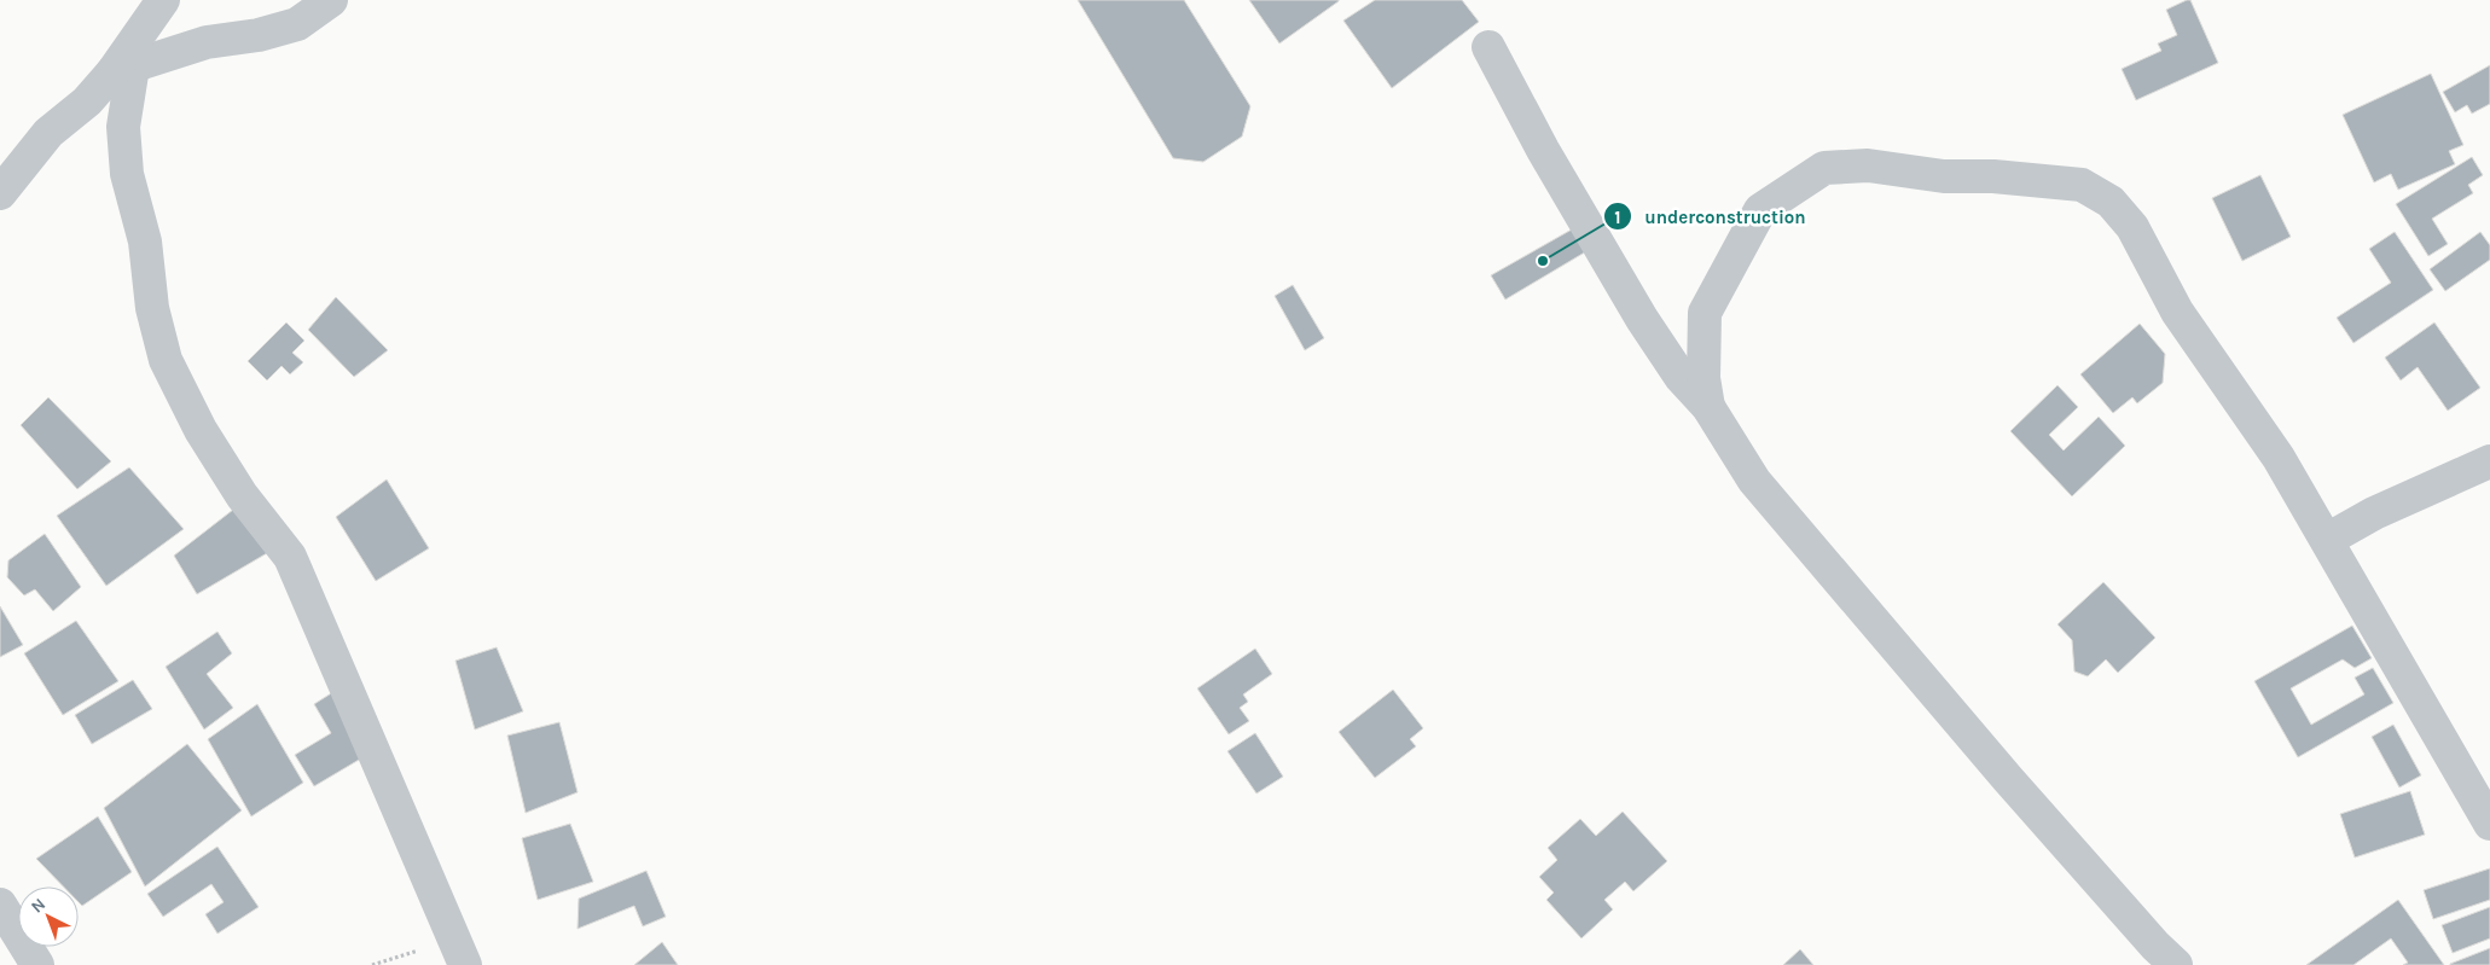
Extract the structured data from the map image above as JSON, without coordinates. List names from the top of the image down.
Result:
{
  "places": ["underconstruction"],
  "north": "top left"
}
